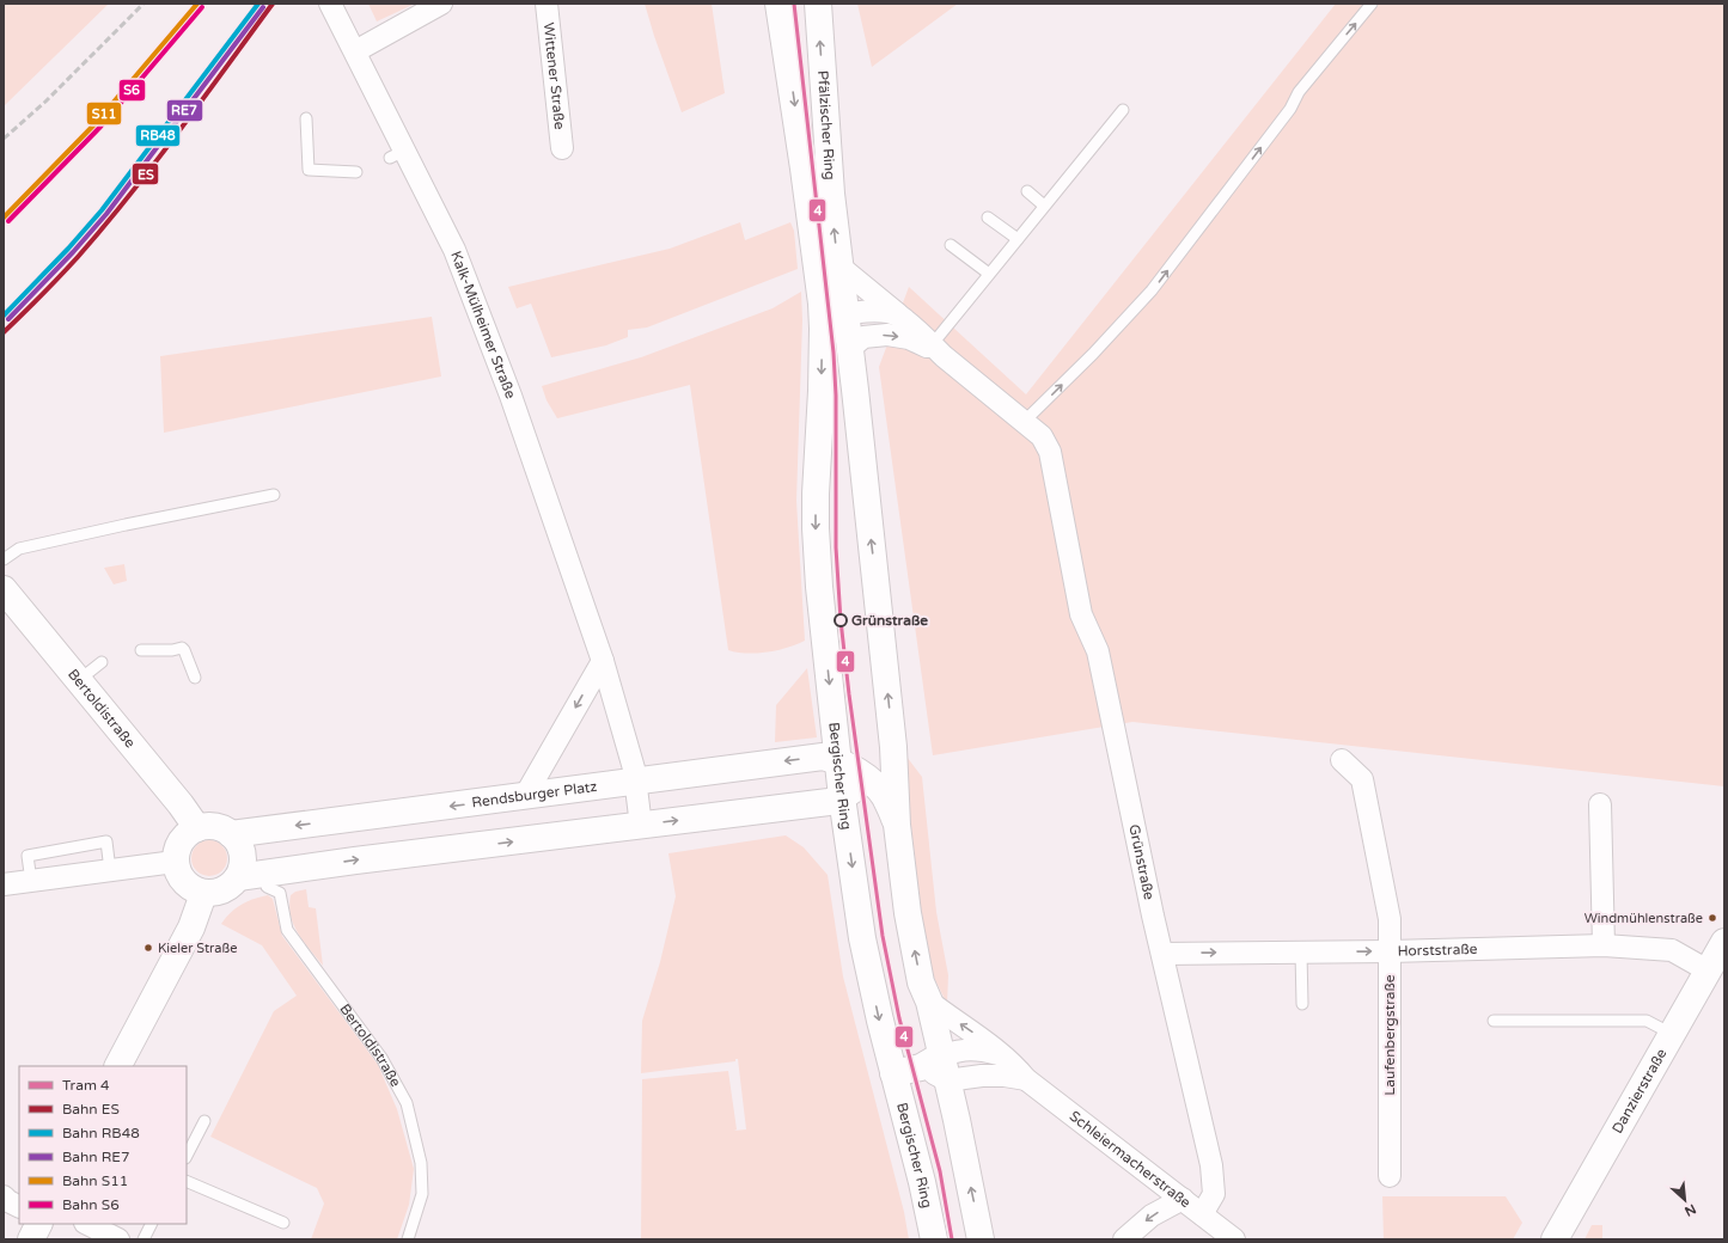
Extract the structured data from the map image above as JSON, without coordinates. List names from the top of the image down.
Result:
{
  "streets": {
    "street": [
      "Wittener Straße",
      "Pfälzischer Ring",
      "Kalk-Mülheimer Straße",
      "Bertoldistraße",
      "Bergischer Ring",
      "Rendsburger Platz",
      "Grünstraße",
      "Horststraße",
      "Laufenbergstraße",
      "Danzierstraße",
      "Schleiermacherstraße"
    ]
  },
  "crossings": [
    ["Pfälzischer Ring", "Bergischer Ring"],
    ["Pfälzischer Ring", "Grünstraße"],
    ["Kalk-Mülheimer Straße", "Rendsburger Platz"],
    ["Bertoldistraße", "Rendsburger Platz"],
    ["Bergischer Ring", "Rendsburger Platz"],
    ["Bergischer Ring", "Grünstraße"],
    ["Grünstraße", "Horststraße"],
    ["Grünstraße", "Schleiermacherstraße"],
    ["Horststraße", "Laufenbergstraße"],
    ["Horststraße", "Danzierstraße"]
  ],
  "one_way": ["Horststraße"],
  "places": ["Grünstraße", "Windmühlenstraße", "Kieler Straße"],
  "lines": [
    "tram line 4",
    "rail line ES",
    "rail line RB48",
    "rail line S11",
    "rail line RE7",
    "rail line S6"
  ],
  "legend": [
    "Tram 4",
    "Bahn ES",
    "Bahn RB48",
    "Bahn RE7",
    "Bahn S11",
    "Bahn S6"
  ],
  "north": "bottom right"
}
